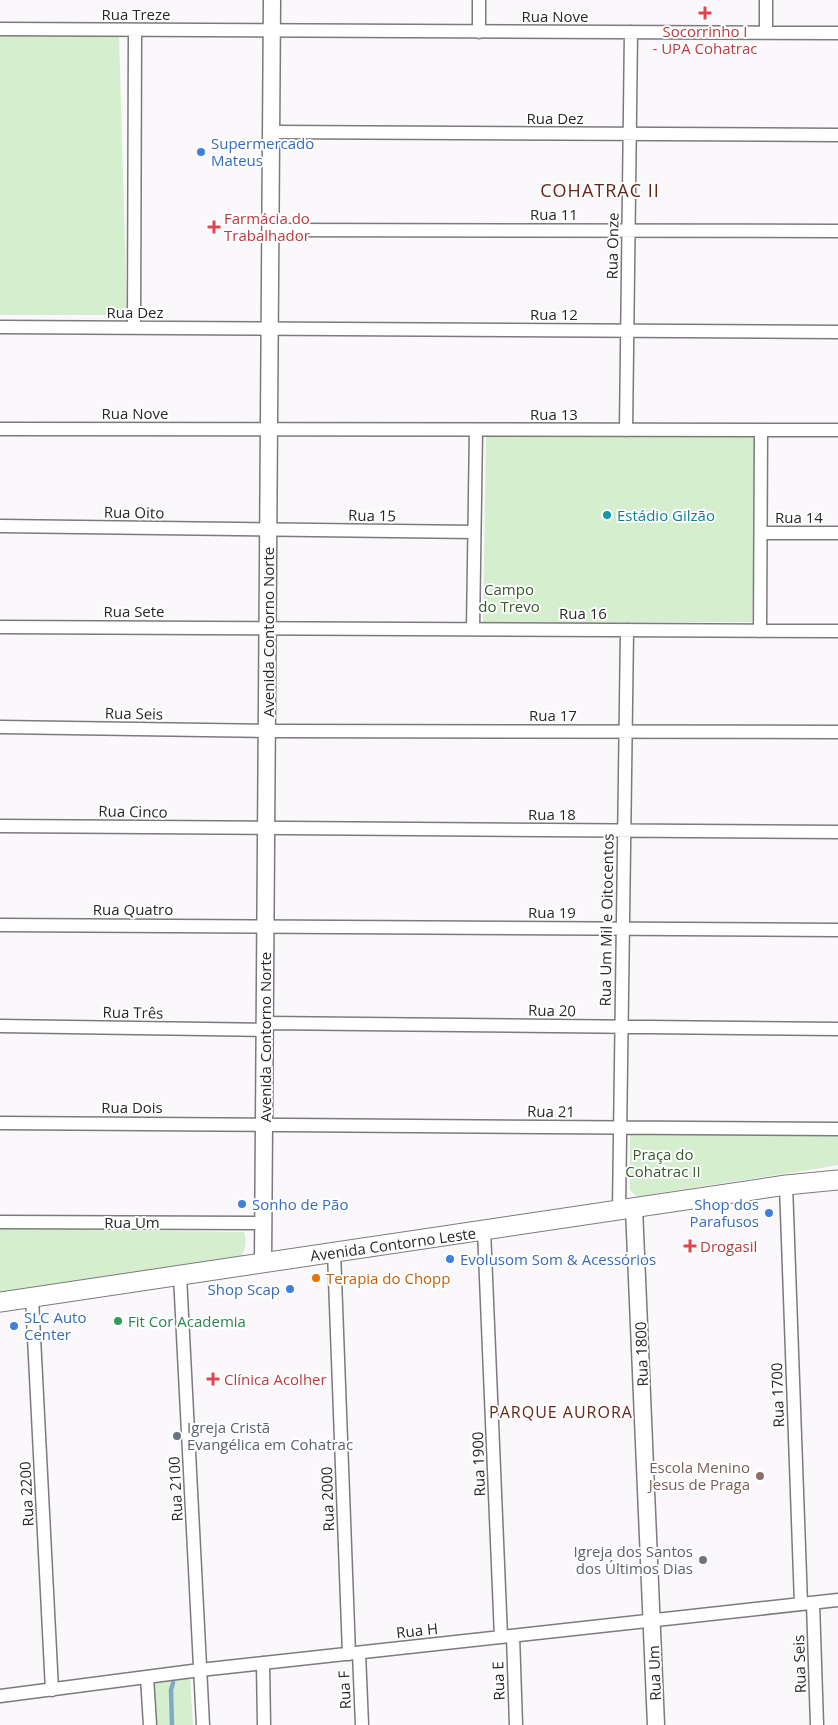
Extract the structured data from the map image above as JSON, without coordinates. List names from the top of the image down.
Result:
{
  "streets": {
    "main road": ["Avenida Contorno Leste"],
    "street": [
      "Rua Treze",
      "Rua Nove",
      "Rua Dez",
      "Rua 11",
      "Rua Onze",
      "Rua 12",
      "Rua 13",
      "Rua Oito",
      "Rua 15",
      "Rua 14",
      "Rua Sete",
      "Rua 16",
      "Avenida Contorno Norte",
      "Rua Seis",
      "Rua 17",
      "Rua Cinco",
      "Rua 18",
      "Rua Quatro",
      "Rua 19",
      "Rua Um Mil e Oitocentos",
      "Rua 20",
      "Rua Três",
      "Rua Dois",
      "Rua 21",
      "Rua Um",
      "Rua 1800",
      "Rua 1700",
      "Rua 1900",
      "Rua 2100",
      "Rua 2200",
      "Rua 2000",
      "Rua H",
      "Rua E",
      "Rua F"
    ]
  },
  "crossings": [
    ["Rua Treze", "Rua Nove"],
    ["Rua Treze", "Avenida Contorno Norte"],
    ["Rua Nove", "Rua Onze"],
    ["Rua Nove", "Rua 13"],
    ["Rua Nove", "Avenida Contorno Norte"],
    ["Rua Dez", "Rua Onze"],
    ["Rua Dez", "Rua 12"],
    ["Rua Dez", "Avenida Contorno Norte"],
    ["Rua 11", "Rua Onze"],
    ["Rua 11", "Avenida Contorno Norte"],
    ["Rua Onze", "Rua 12"],
    ["Rua Onze", "Rua 13"],
    ["Rua 12", "Avenida Contorno Norte"],
    ["Rua 13", "Avenida Contorno Norte"],
    ["Rua Oito", "Rua 15"],
    ["Rua Oito", "Avenida Contorno Norte"],
    ["Rua 15", "Avenida Contorno Norte"],
    ["Rua Sete", "Rua 16"],
    ["Rua Sete", "Avenida Contorno Norte"],
    ["Rua 16", "Avenida Contorno Norte"],
    ["Rua 16", "Rua Um Mil e Oitocentos"],
    ["Avenida Contorno Norte", "Rua Seis"],
    ["Avenida Contorno Norte", "Rua 17"],
    ["Avenida Contorno Norte", "Rua Cinco"],
    ["Avenida Contorno Norte", "Rua 18"],
    ["Avenida Contorno Norte", "Rua Quatro"],
    ["Avenida Contorno Norte", "Rua 19"],
    ["Avenida Contorno Norte", "Rua 20"],
    ["Avenida Contorno Norte", "Rua Três"],
    ["Avenida Contorno Norte", "Rua Dois"],
    ["Avenida Contorno Norte", "Rua 21"],
    ["Avenida Contorno Norte", "Rua Um"],
    ["Avenida Contorno Norte", "Avenida Contorno Leste"],
    ["Rua Seis", "Rua 17"],
    ["Rua Seis", "Rua 1700"],
    ["Rua Seis", "Rua H"],
    ["Rua 17", "Rua Um Mil e Oitocentos"],
    ["Rua Cinco", "Rua 18"],
    ["Rua 18", "Rua Um Mil e Oitocentos"],
    ["Rua Quatro", "Rua 19"],
    ["Rua 19", "Rua Um Mil e Oitocentos"],
    ["Rua Um Mil e Oitocentos", "Rua 20"],
    ["Rua Um Mil e Oitocentos", "Rua 21"],
    ["Rua Um Mil e Oitocentos", "Avenida Contorno Leste"],
    ["Rua Um Mil e Oitocentos", "Rua 1800"],
    ["Rua 20", "Rua Três"],
    ["Rua Dois", "Rua 21"],
    ["Rua Um", "Rua 1800"],
    ["Rua Um", "Rua H"],
    ["Avenida Contorno Leste", "Rua 1800"],
    ["Avenida Contorno Leste", "Rua 1700"],
    ["Avenida Contorno Leste", "Rua 1900"],
    ["Avenida Contorno Leste", "Rua 2100"],
    ["Avenida Contorno Leste", "Rua 2200"],
    ["Avenida Contorno Leste", "Rua 2000"],
    ["Rua 1800", "Rua H"],
    ["Rua 1700", "Rua H"],
    ["Rua 1900", "Rua H"],
    ["Rua 1900", "Rua E"],
    ["Rua 2100", "Rua H"],
    ["Rua 2200", "Rua H"],
    ["Rua 2000", "Rua H"],
    ["Rua 2000", "Rua F"],
    ["Rua H", "Rua E"],
    ["Rua H", "Rua F"]
  ],
  "districts": ["COHATRAC II", "PARQUE AURORA"],
  "parks": ["Campo do Trevo", "Praça do Cohatrac II"],
  "places": {
    "health": [
      "Socorrinho I - UPA Cohatrac",
      "Farmácia do Trabalhador",
      "Drogasil",
      "Clínica Acolher"
    ],
    "other": [
      "Supermercado Mateus",
      "Estádio Gilzão",
      "Sonho de Pão",
      "Shop dos Parafusos",
      "Evolusom Som & Acessórios",
      "Terapia do Chopp",
      "Shop Scap",
      "Fit Cor Academia",
      "SLC Auto Center",
      "Igreja Cristã Evangélica em Cohatrac",
      "Escola Menino Jesus de Praga",
      "Igreja dos Santos dos Últimos Dias"
    ]
  }
}
